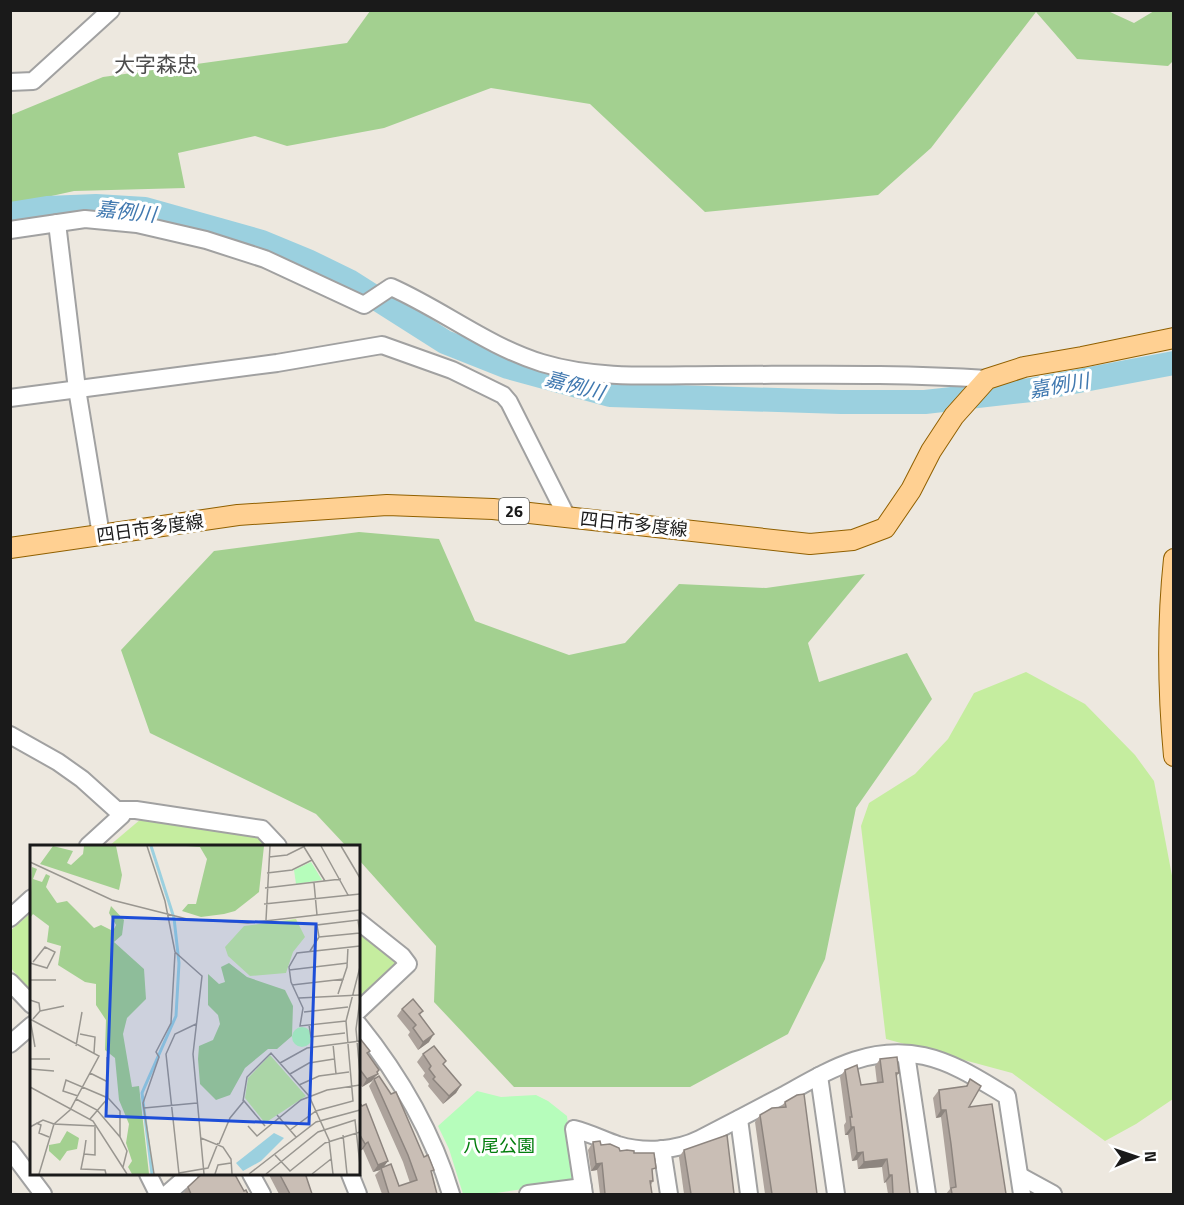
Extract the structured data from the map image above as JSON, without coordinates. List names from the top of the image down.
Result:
{
  "streets": {
    "main road": ["26", "四日市多度線"]
  },
  "districts": ["大字森忠"],
  "water": ["嘉例川"],
  "parks": ["八尾公園"],
  "north": "right"
}
